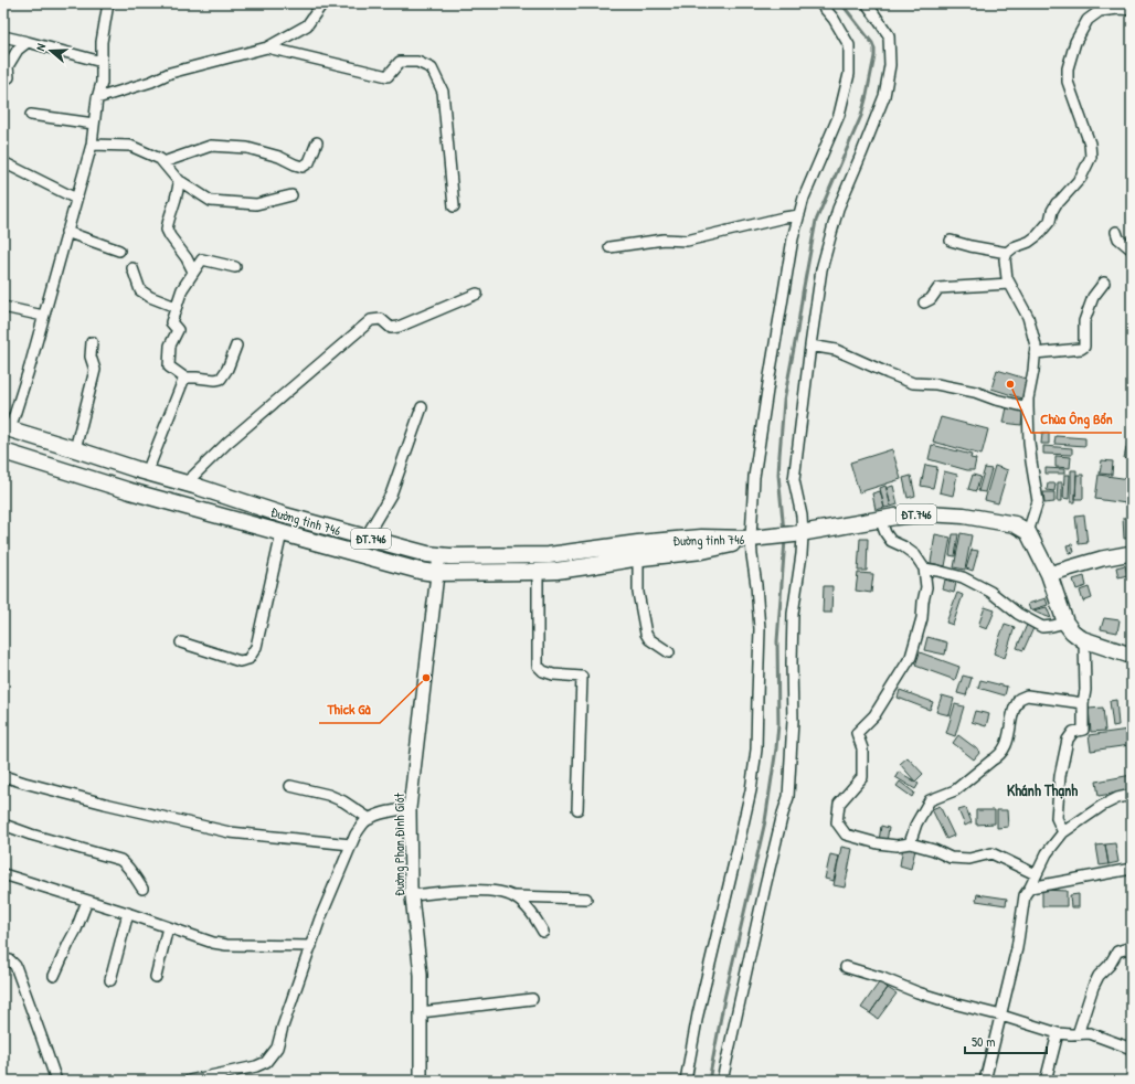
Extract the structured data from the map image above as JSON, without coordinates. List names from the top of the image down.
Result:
{
  "streets": {
    "main road": ["ĐT.746", "Đường tỉnh 746"],
    "street": ["Đường Phan Đình Giót"]
  },
  "crossings": [
    ["ĐT.746", "Đường tỉnh 746"],
    ["Đường tỉnh 746", "Đường Phan Đình Giót"]
  ],
  "districts": ["Khánh Thạnh"],
  "places": ["Chùa Ông Bổn", "Thick Gà"],
  "scale_bar": "50 m",
  "north": "left"
}
